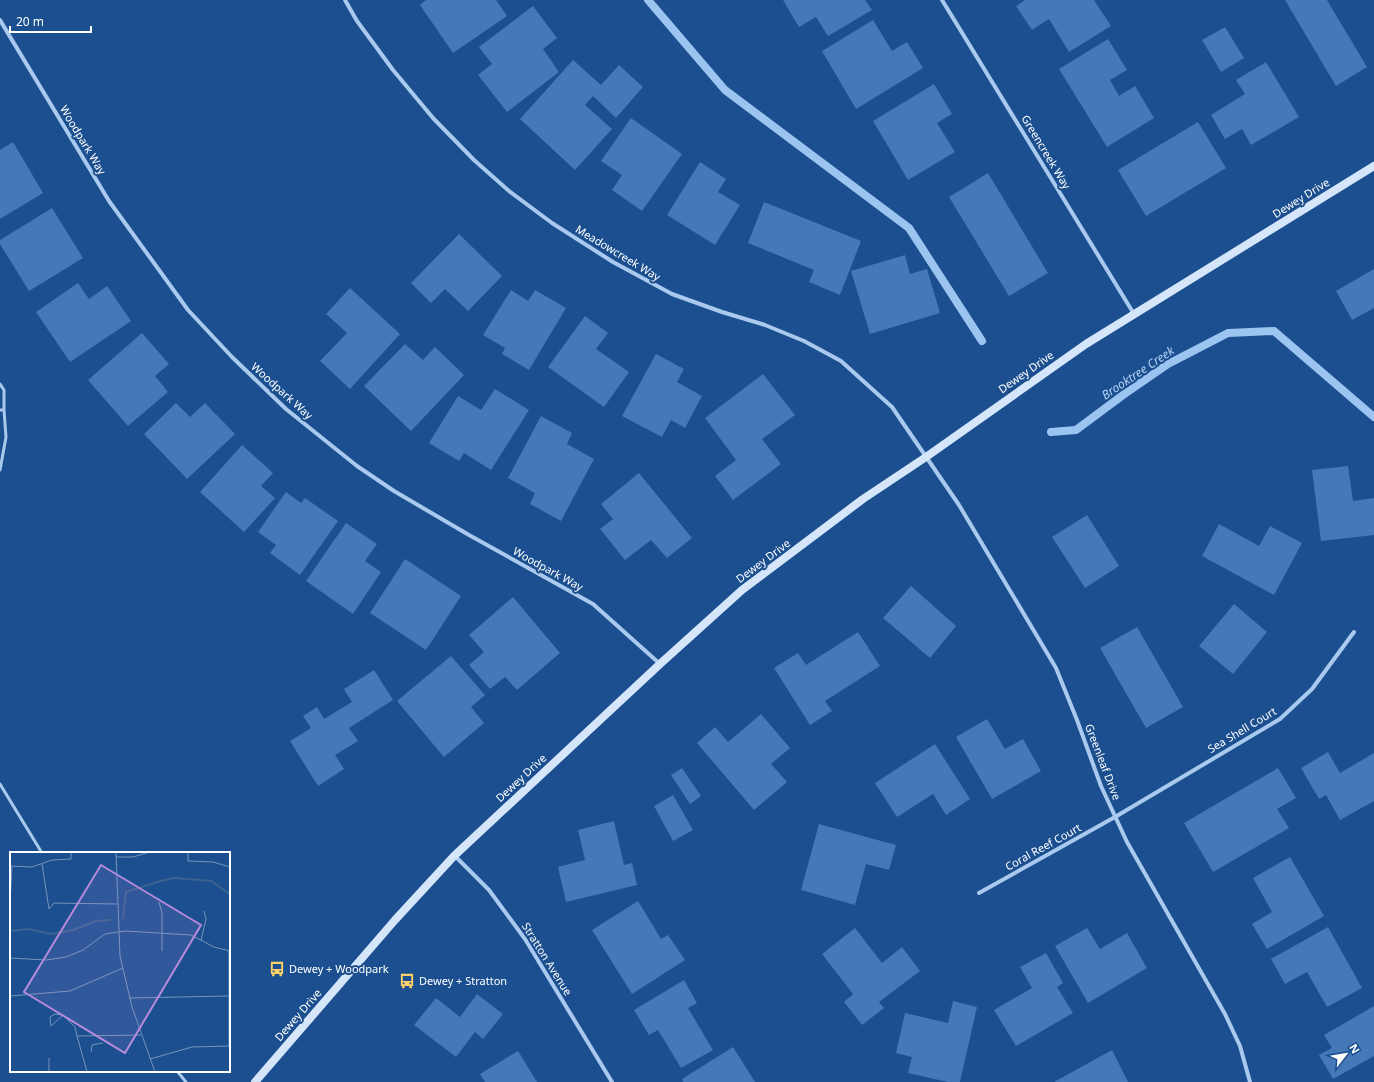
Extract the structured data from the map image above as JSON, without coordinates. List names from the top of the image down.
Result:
{
  "streets": {
    "main road": ["Dewey Drive"],
    "street": [
      "Woodpark Way",
      "Greencreek Way",
      "Meadowcreek Way",
      "Sea Shell Court",
      "Greenleaf Drive",
      "Coral Reef Court",
      "Stratton Avenue"
    ]
  },
  "crossings": [
    ["Woodpark Way", "Dewey Drive"],
    ["Greencreek Way", "Dewey Drive"],
    ["Dewey Drive", "Meadowcreek Way"],
    ["Dewey Drive", "Greenleaf Drive"],
    ["Dewey Drive", "Stratton Avenue"],
    ["Meadowcreek Way", "Greenleaf Drive"],
    ["Sea Shell Court", "Greenleaf Drive"],
    ["Sea Shell Court", "Coral Reef Court"],
    ["Greenleaf Drive", "Coral Reef Court"]
  ],
  "water": ["Brooktree Creek"],
  "places": {
    "bus stop": ["Dewey + Woodpark", "Dewey + Stratton"]
  },
  "scale_bar": "20 m",
  "north": "top right"
}
